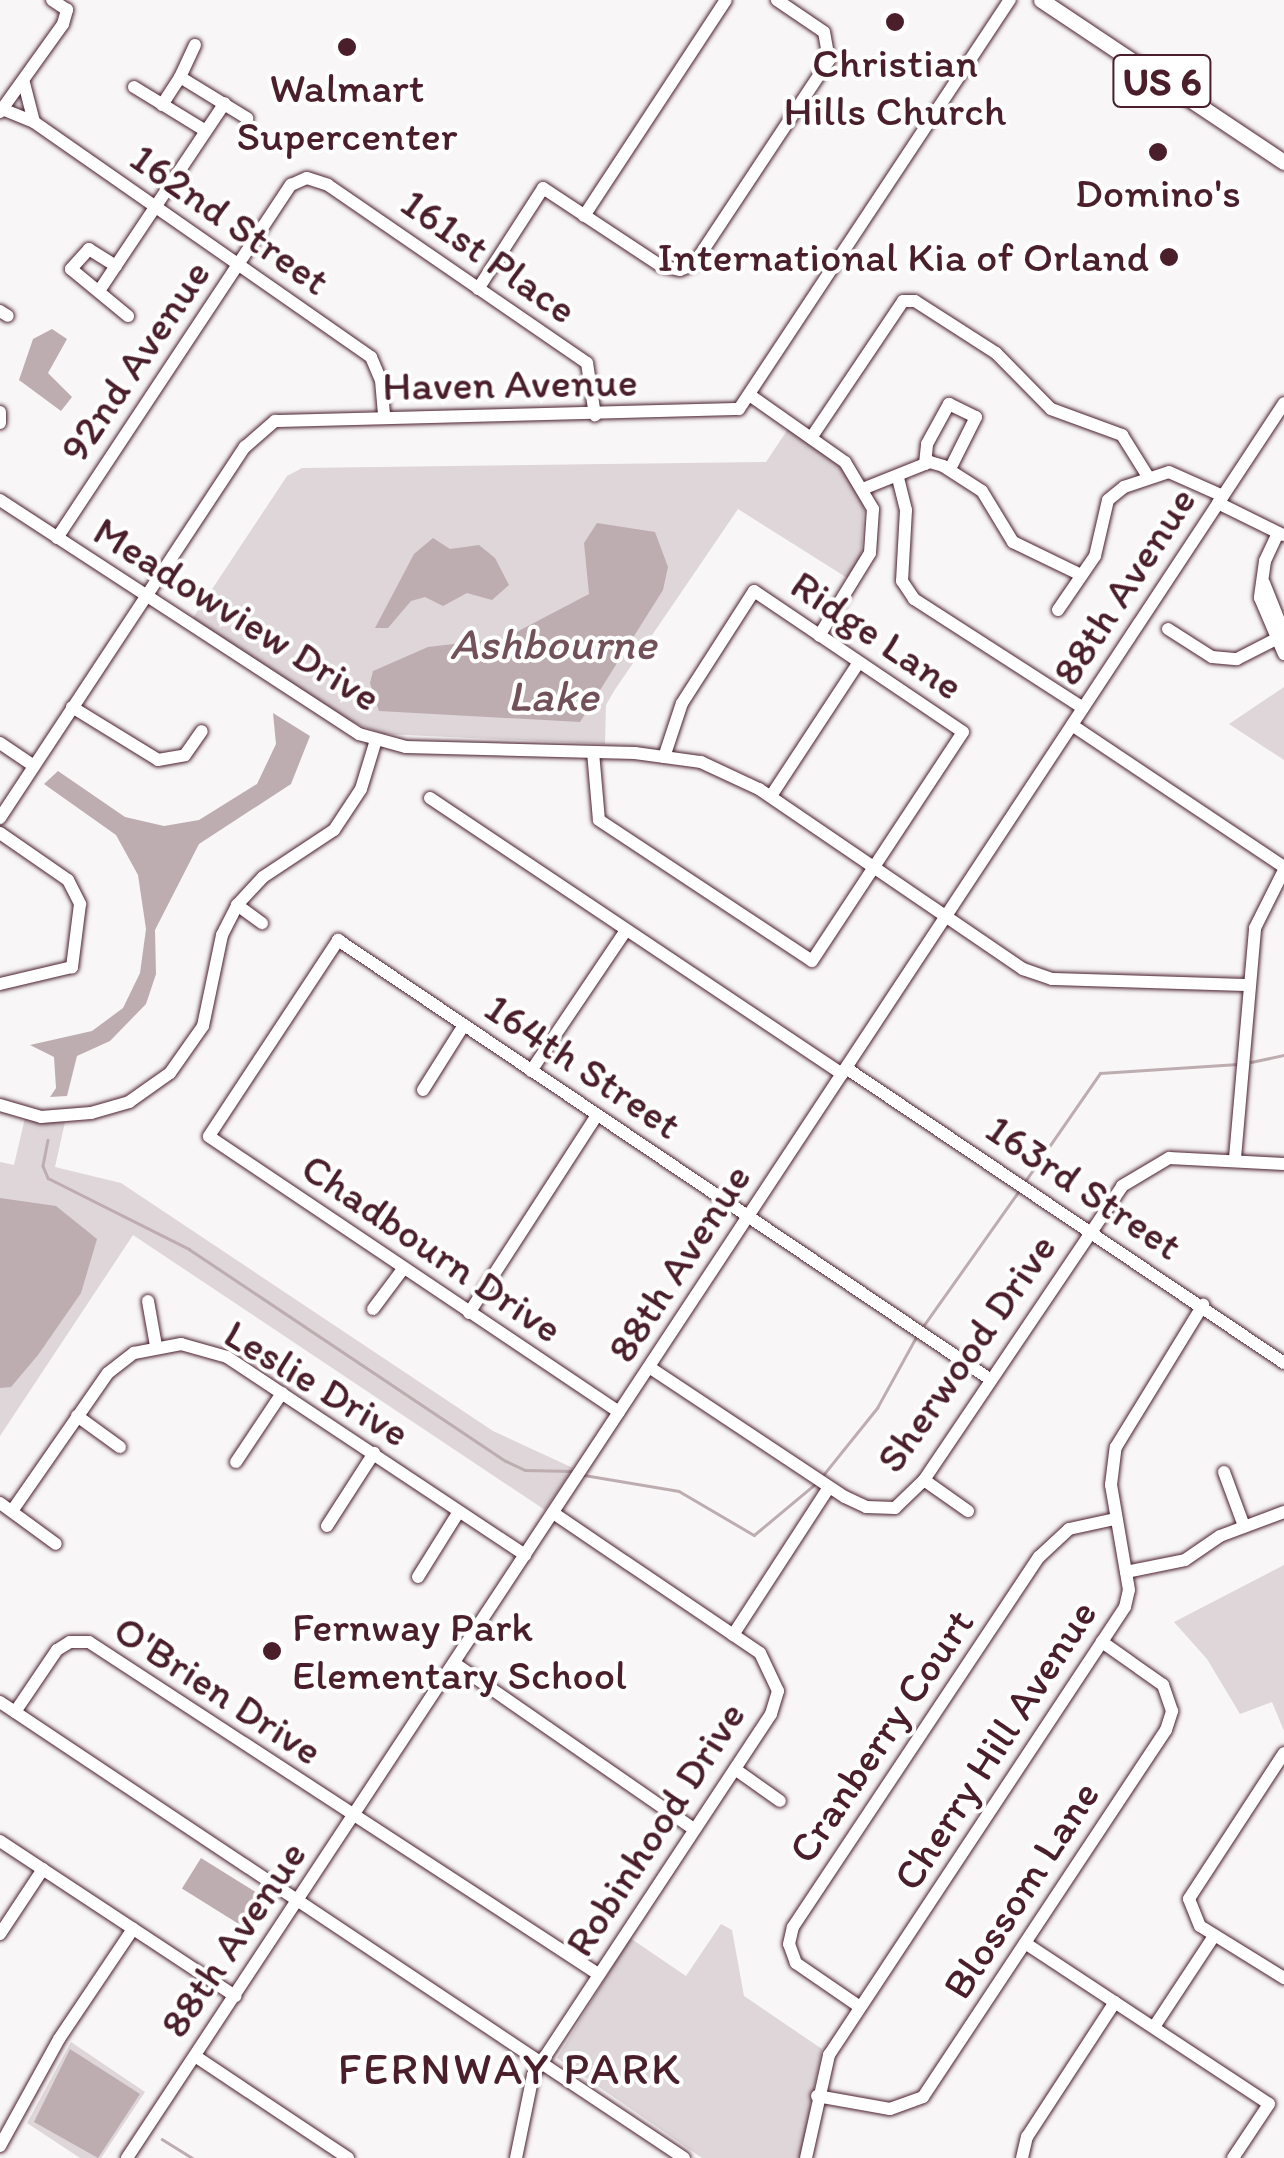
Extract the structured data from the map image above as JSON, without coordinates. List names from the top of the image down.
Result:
{
  "streets": {
    "main road": ["US 6"],
    "street": [
      "162nd Street",
      "161st Place",
      "92nd Avenue",
      "Haven Avenue",
      "88th Avenue",
      "Meadowview Drive",
      "Ridge Lane",
      "164th Street",
      "163rd Street",
      "Chadbourn Drive",
      "Sherwood Drive",
      "Leslie Drive",
      "O'Brien Drive",
      "Cranberry Court",
      "Cherry Hill Avenue",
      "Robinhood Drive",
      "Blossom Lane"
    ]
  },
  "crossings": [
    ["162nd Street", "92nd Avenue"],
    ["162nd Street", "Haven Avenue"],
    ["161st Place", "92nd Avenue"],
    ["161st Place", "Haven Avenue"],
    ["92nd Avenue", "Meadowview Drive"],
    ["Haven Avenue", "Meadowview Drive"],
    ["88th Avenue", "Meadowview Drive"],
    ["88th Avenue", "164th Street"],
    ["88th Avenue", "163rd Street"],
    ["88th Avenue", "Chadbourn Drive"],
    ["88th Avenue", "Sherwood Drive"],
    ["88th Avenue", "Leslie Drive"],
    ["88th Avenue", "O'Brien Drive"],
    ["88th Avenue", "Robinhood Drive"],
    ["Meadowview Drive", "Ridge Lane"],
    ["164th Street", "Chadbourn Drive"],
    ["164th Street", "Sherwood Drive"],
    ["163rd Street", "Sherwood Drive"],
    ["163rd Street", "Cherry Hill Avenue"],
    ["O'Brien Drive", "Robinhood Drive"],
    ["Cranberry Court", "Cherry Hill Avenue"],
    ["Cherry Hill Avenue", "Blossom Lane"]
  ],
  "districts": ["FERNWAY PARK"],
  "water": ["Ashbourne Lake"],
  "places": [
    "Christian Hills Church",
    "Walmart Supercenter",
    "Domino's",
    "International Kia of Orland",
    "Fernway Park Elementary School"
  ]
}
